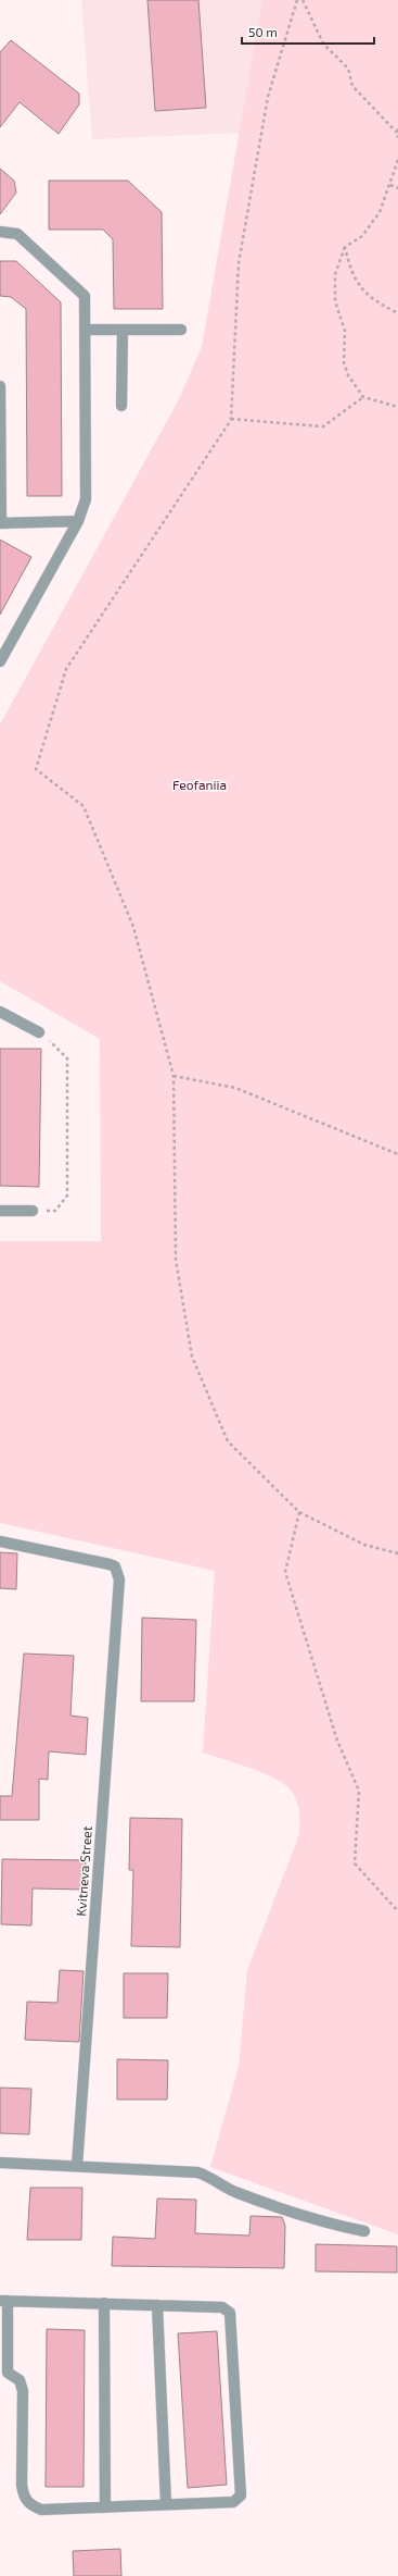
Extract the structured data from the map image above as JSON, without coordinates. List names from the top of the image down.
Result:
{
  "streets": {
    "street": ["Kvitneva Street"]
  },
  "parks": ["Feofaniia"],
  "scale_bar": "50 m"
}
